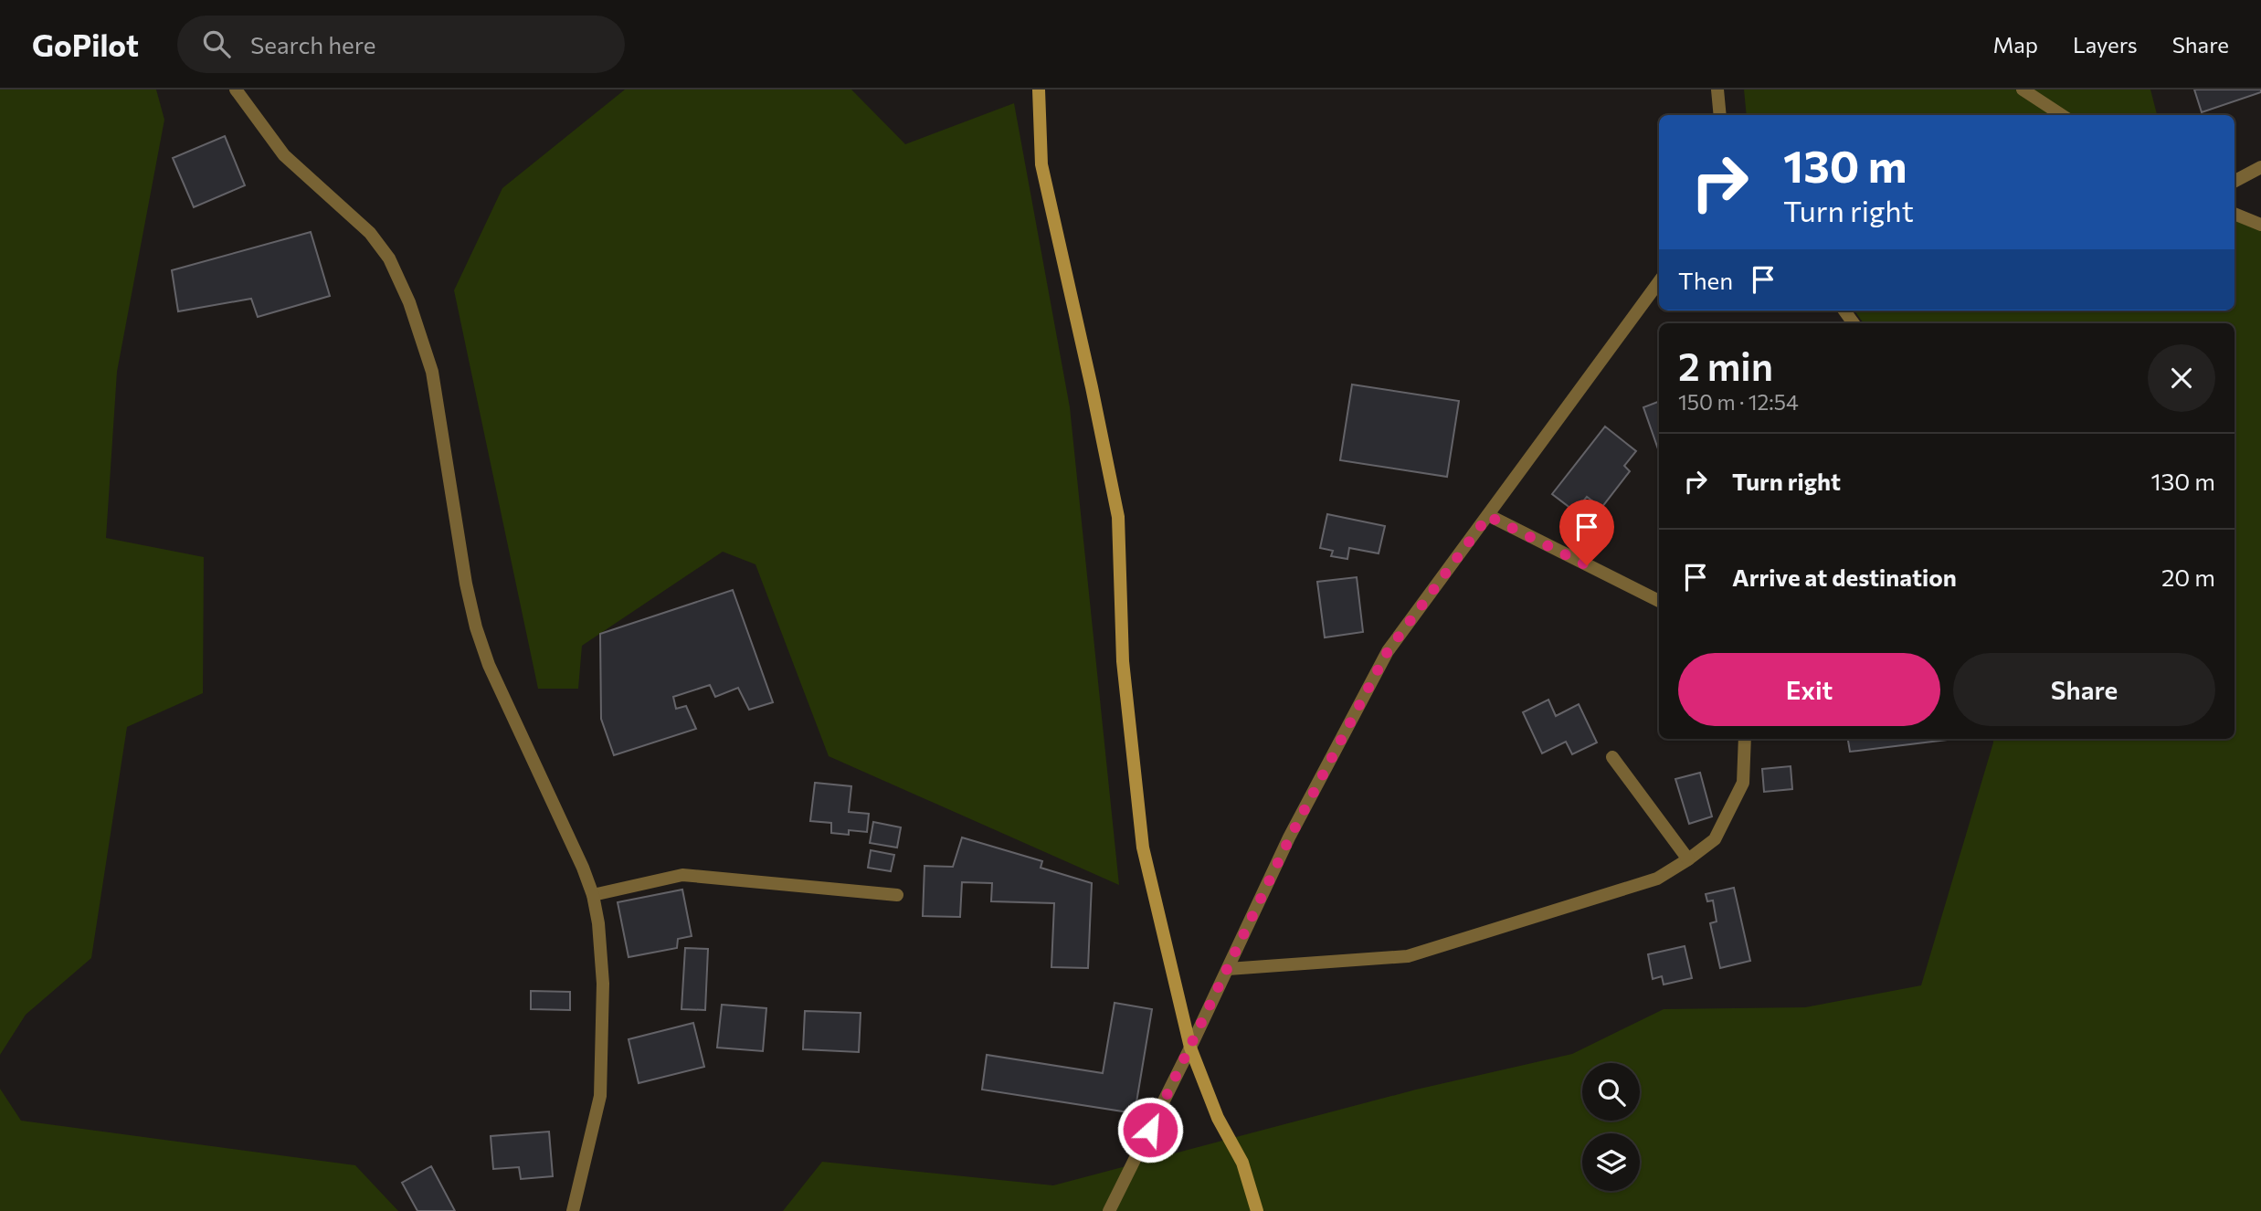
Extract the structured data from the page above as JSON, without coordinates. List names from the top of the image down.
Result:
{
  "page": {
    "header": "GoPilot",
    "search": "Search here",
    "nav": ["Map", "Layers", "Share"],
    "turn": ["130 m", "Turn right"],
    "then": "Then",
    "heading": ["2 min", "150 m · 12:54"],
    "list": [
      {
        "name": "Turn right",
        "value": "130 m"
      },
      {
        "name": "Arrive at destination",
        "value": "20 m"
      }
    ],
    "buttons": ["Exit", "Share"]
  }
}
